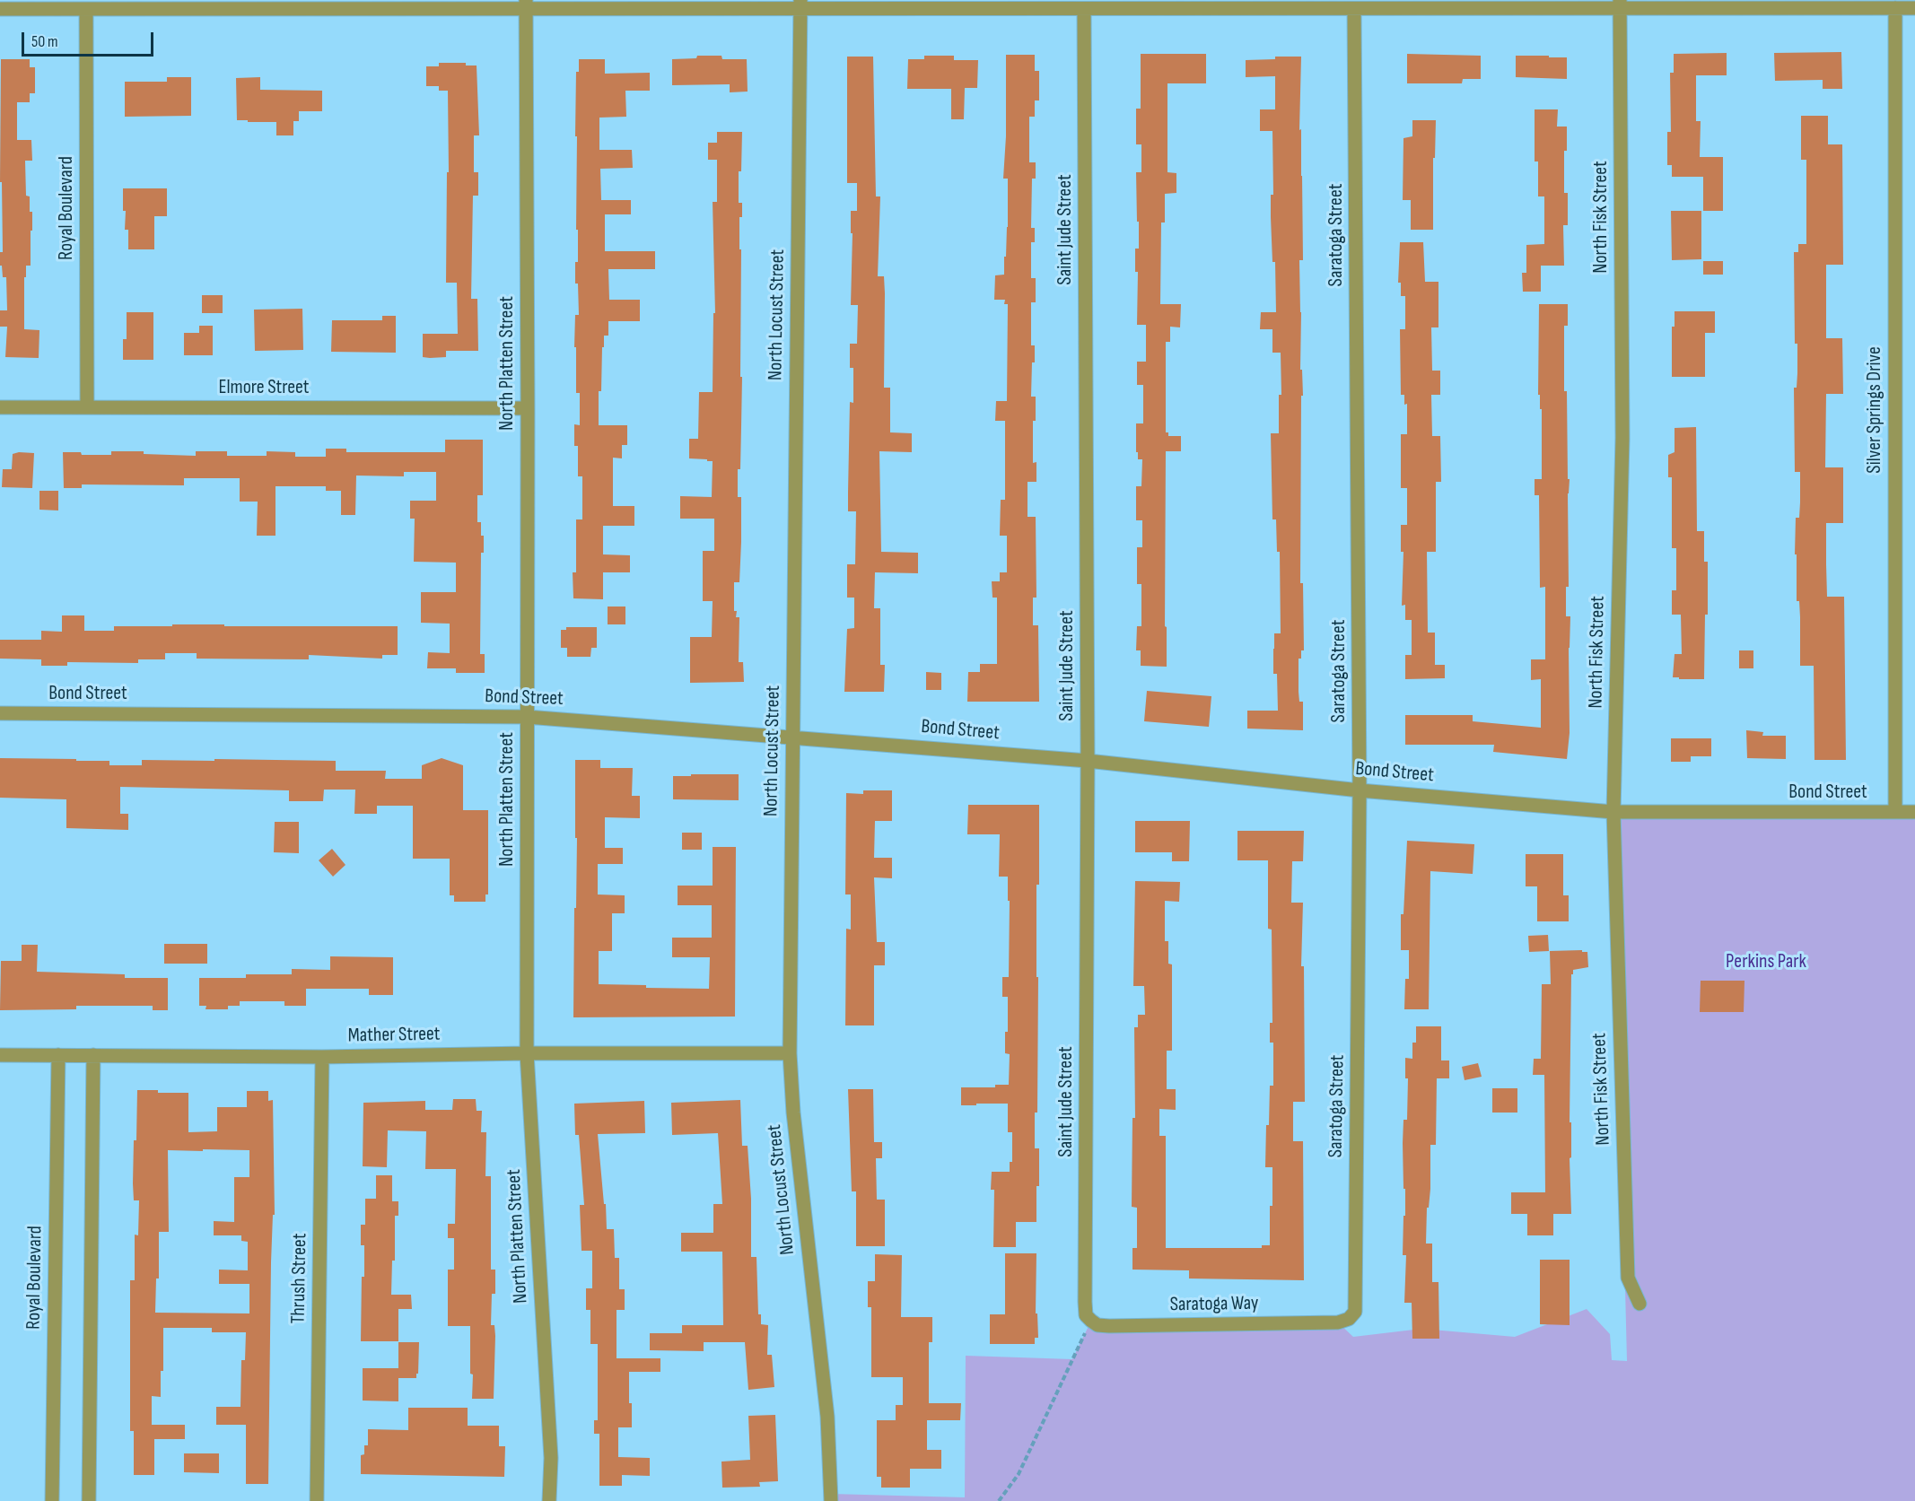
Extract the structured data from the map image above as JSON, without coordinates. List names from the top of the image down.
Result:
{
  "streets": {
    "street": [
      "Royal Boulevard",
      "North Fisk Street",
      "Saint Jude Street",
      "Saratoga Street",
      "North Locust Street",
      "North Platten Street",
      "Elmore Street",
      "Silver Springs Drive",
      "Bond Street",
      "Mather Street",
      "Thrush Street",
      "Saratoga Way"
    ]
  },
  "crossings": [
    ["Royal Boulevard", "Elmore Street"],
    ["Royal Boulevard", "Mather Street"],
    ["North Fisk Street", "Bond Street"],
    ["Saint Jude Street", "Bond Street"],
    ["Saint Jude Street", "Saratoga Way"],
    ["Saratoga Street", "Bond Street"],
    ["Saratoga Street", "Saratoga Way"],
    ["North Locust Street", "Bond Street"],
    ["North Locust Street", "Mather Street"],
    ["North Platten Street", "Elmore Street"],
    ["North Platten Street", "Bond Street"],
    ["North Platten Street", "Mather Street"],
    ["Silver Springs Drive", "Bond Street"],
    ["Mather Street", "Thrush Street"]
  ],
  "parks": ["Perkins Park"],
  "scale_bar": "50 m"
}
